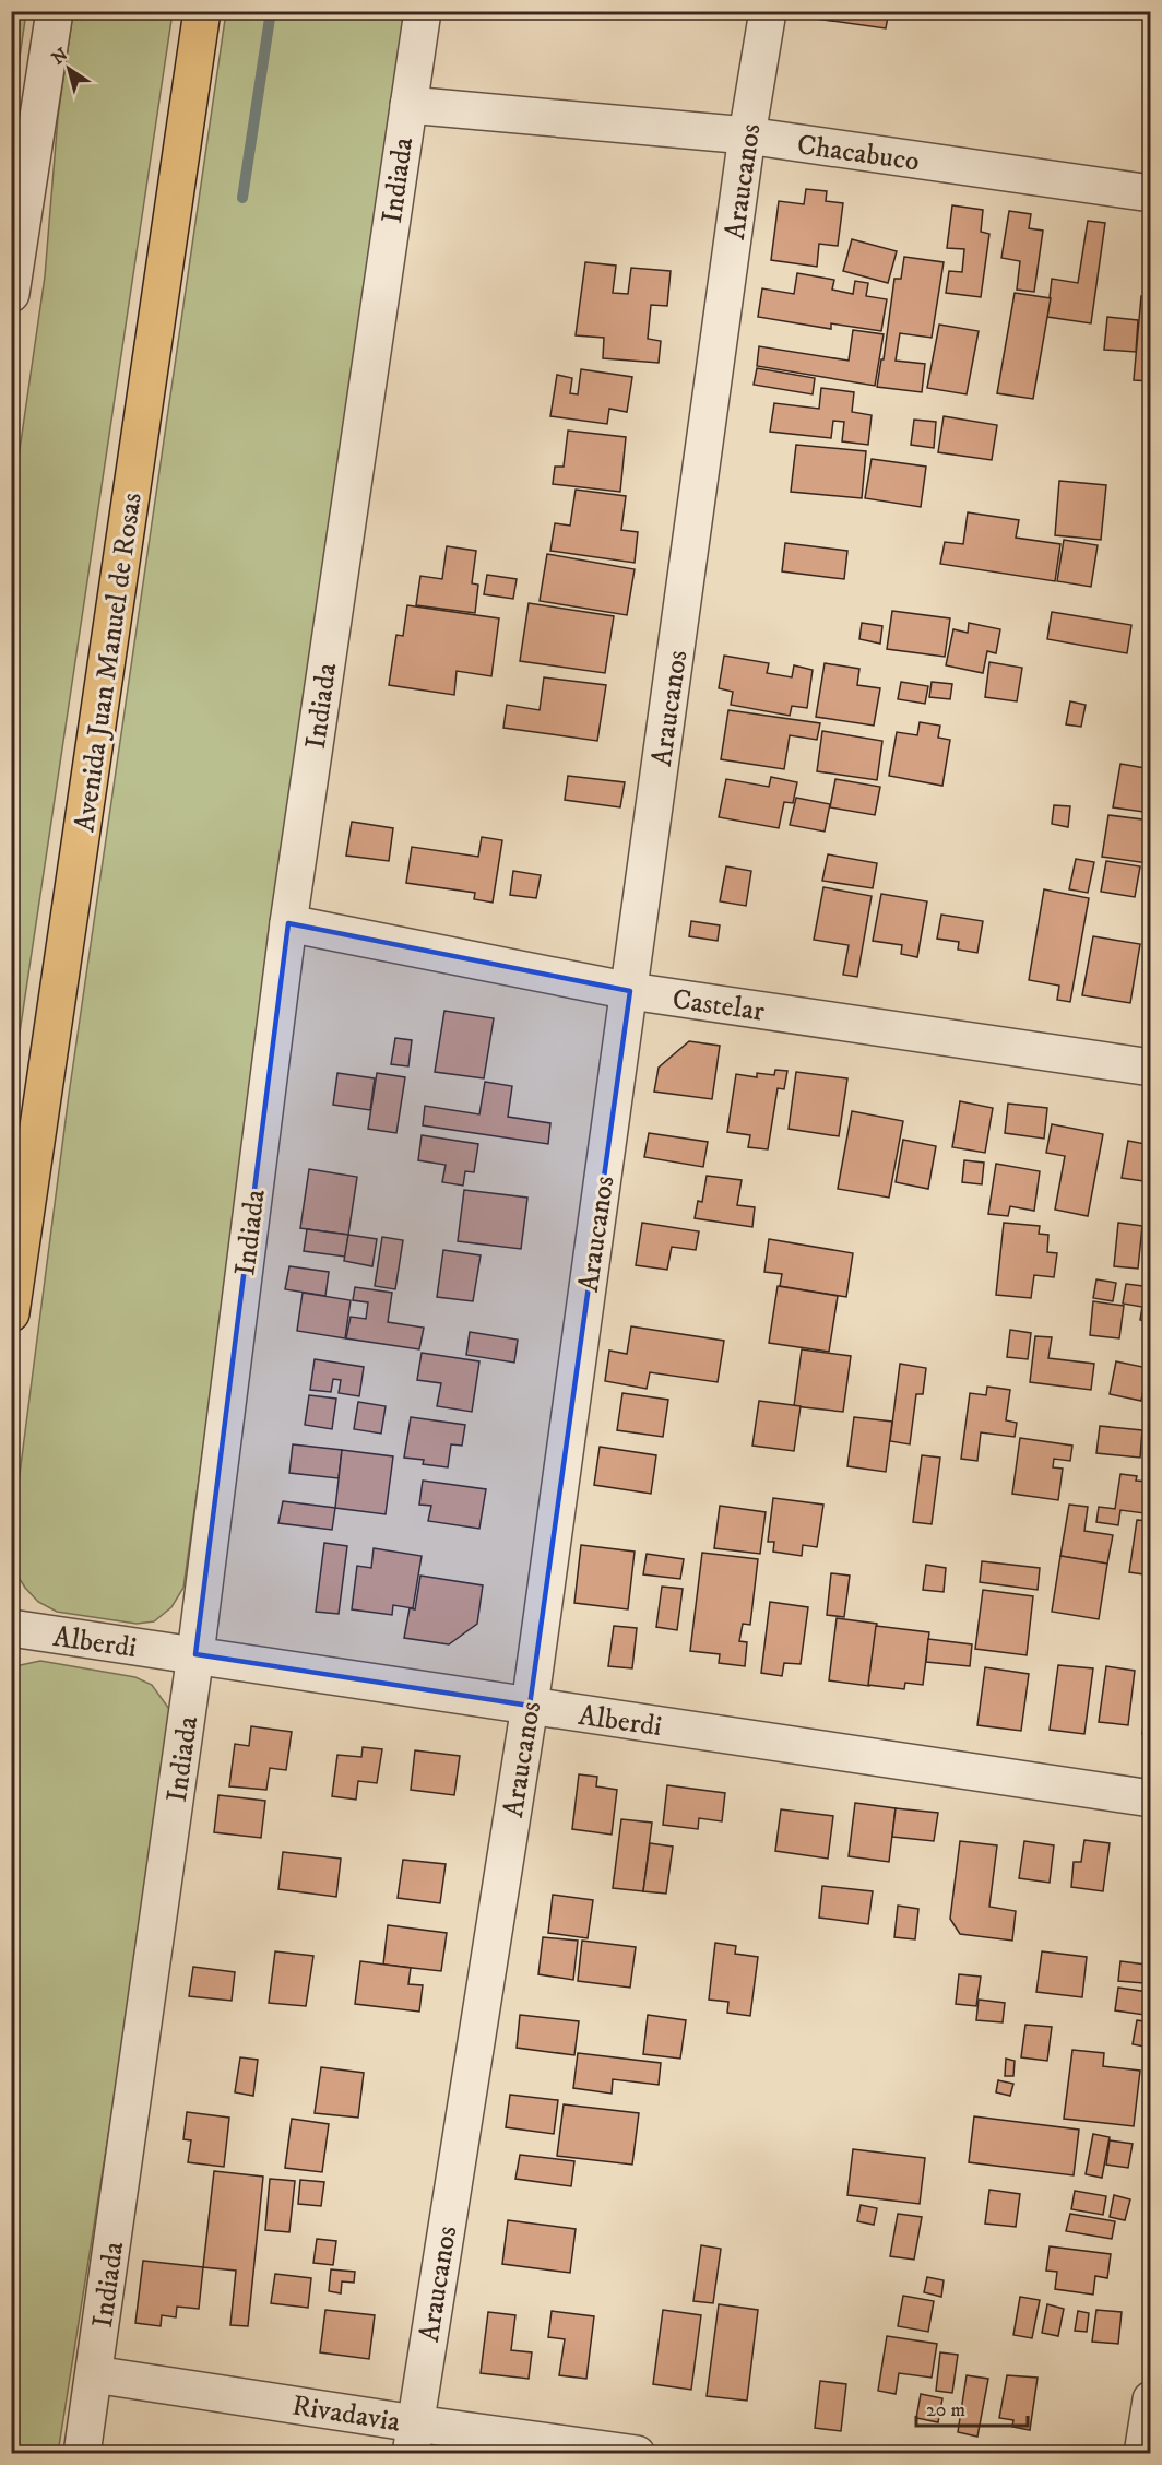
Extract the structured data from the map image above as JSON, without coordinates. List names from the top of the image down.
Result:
{
  "streets": {
    "main road": ["Avenida Juan Manuel de Rosas"],
    "street": [
      "Chacabuco",
      "Indiada",
      "Araucanos",
      "Castelar",
      "Alberdi",
      "Rivadavia"
    ]
  },
  "crossings": [
    ["Chacabuco", "Indiada"],
    ["Chacabuco", "Araucanos"],
    ["Indiada", "Castelar"],
    ["Indiada", "Alberdi"],
    ["Indiada", "Rivadavia"],
    ["Araucanos", "Castelar"],
    ["Araucanos", "Alberdi"],
    ["Araucanos", "Rivadavia"]
  ],
  "scale_bar": "20 m",
  "north": "top left"
}
